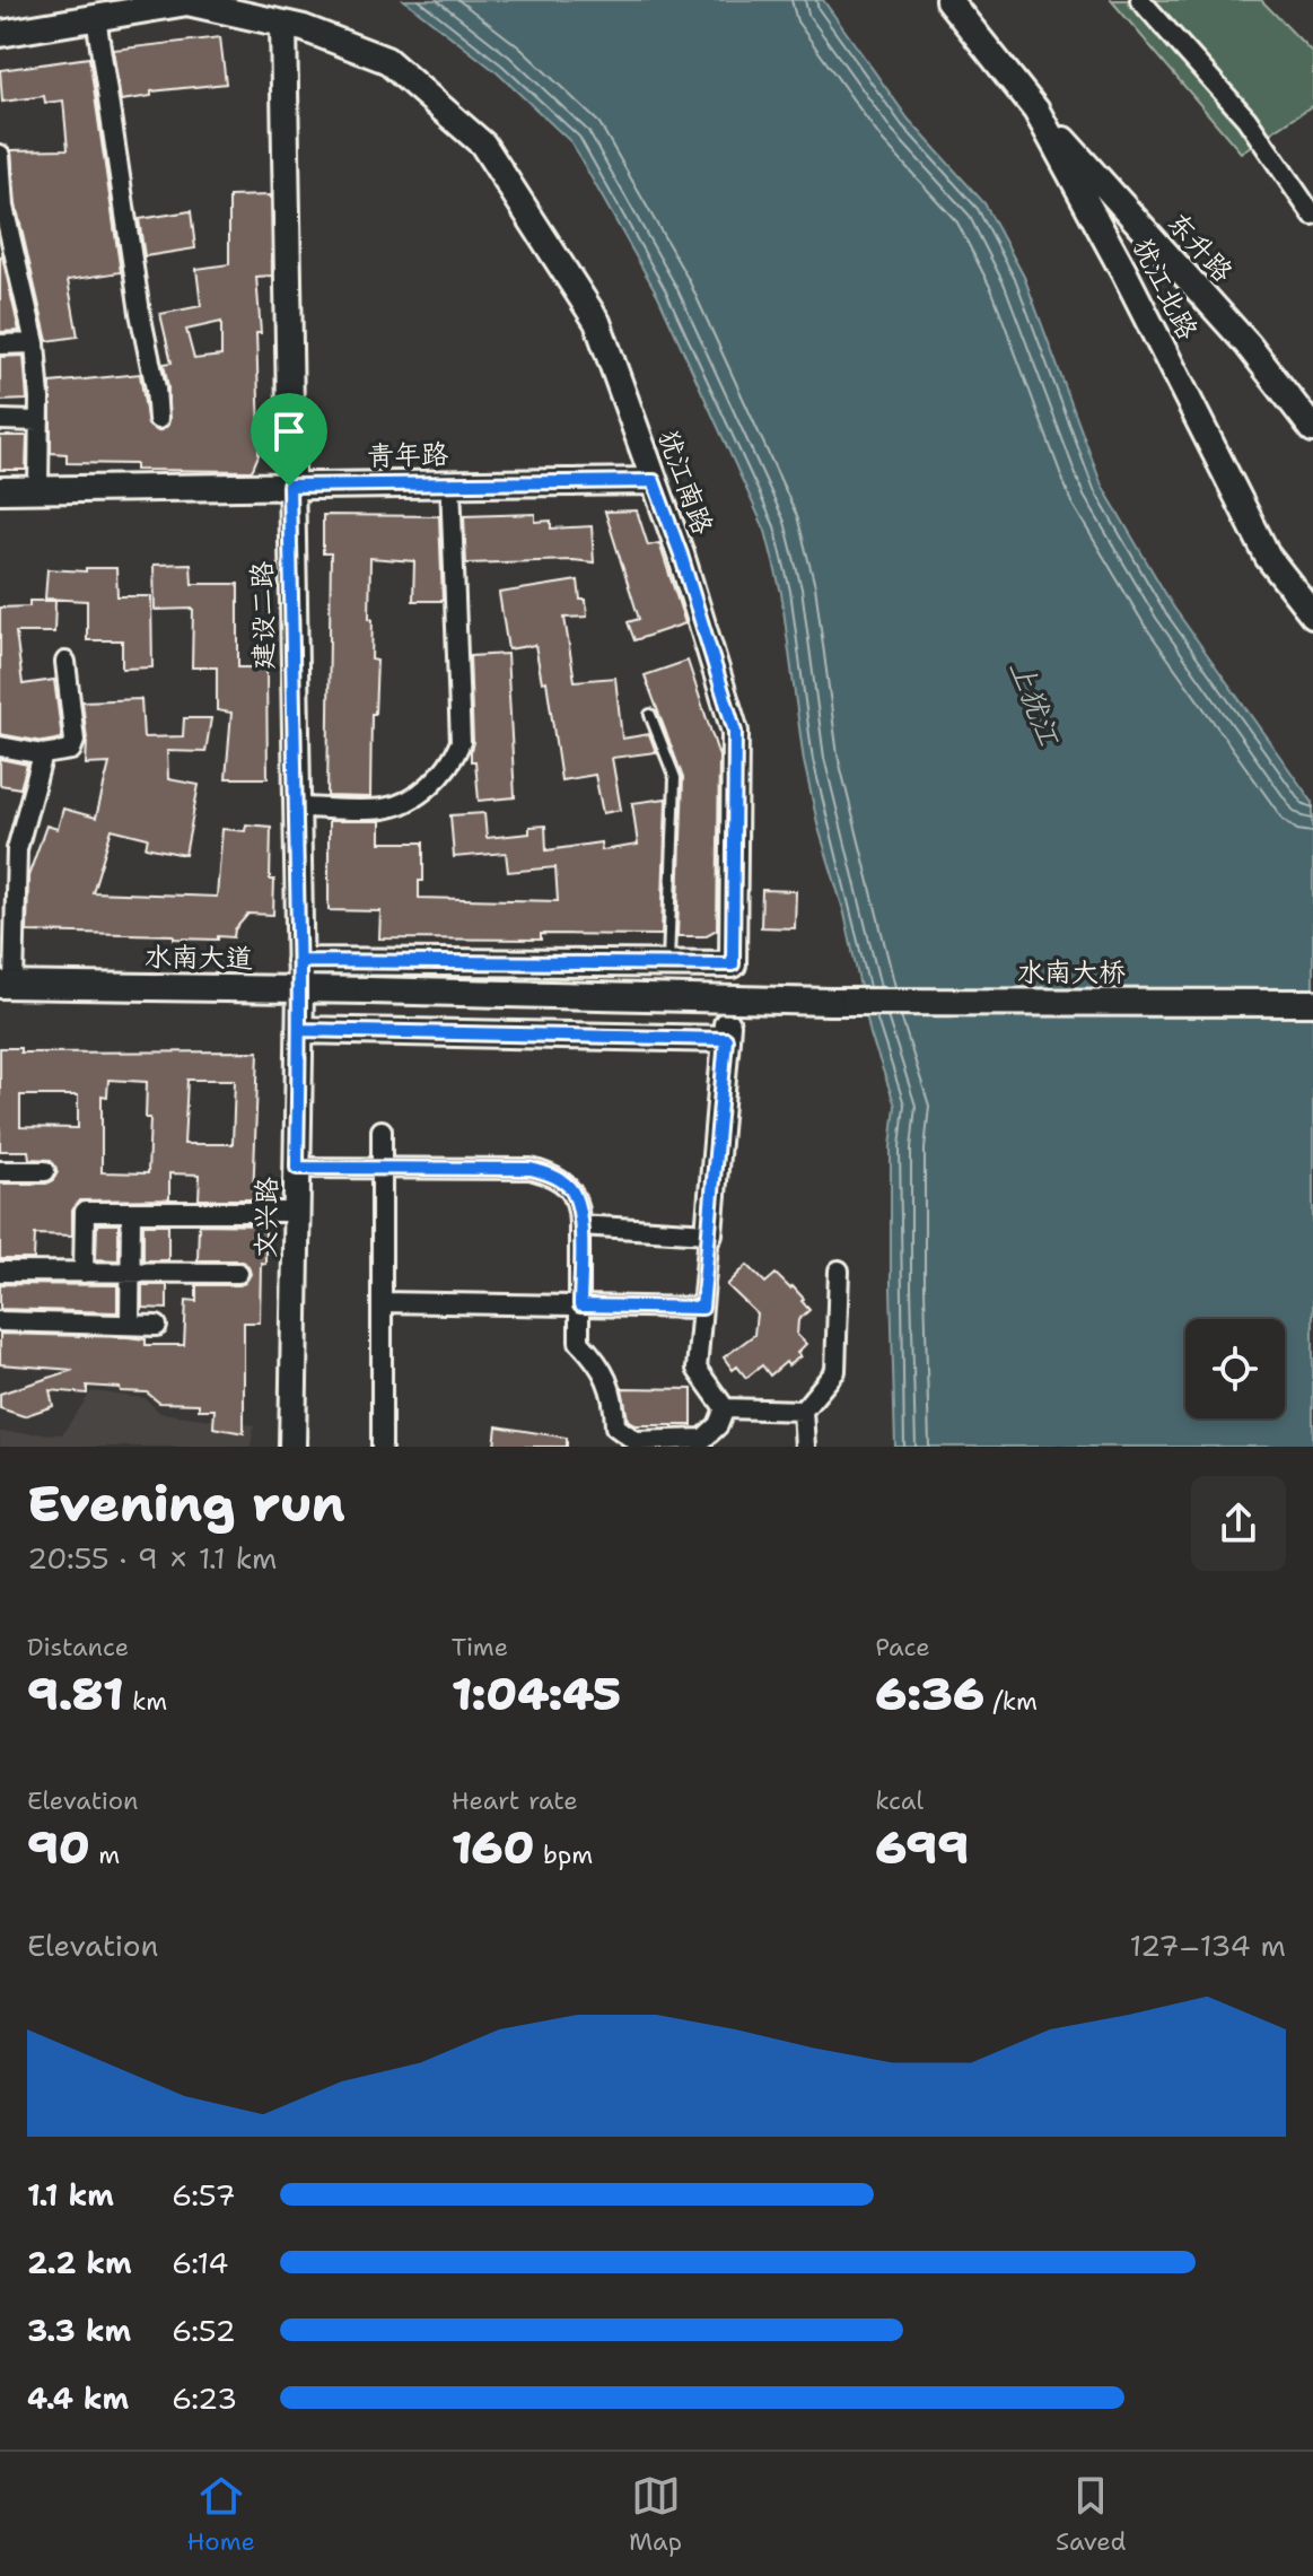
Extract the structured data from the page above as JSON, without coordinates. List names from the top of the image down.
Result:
{
  "streets": {
    "street": [
      "东升路",
      "犹江北路",
      "青年路",
      "犹江南路",
      "建设二路",
      "水南大道",
      "水南大桥",
      "文兴路"
    ]
  },
  "crossings": [
    ["东升路", "犹江北路"],
    ["青年路", "犹江南路"],
    ["青年路", "建设二路"],
    ["犹江南路", "建设二路"],
    ["建设二路", "水南大道"],
    ["建设二路", "文兴路"],
    ["水南大道", "水南大桥"],
    ["水南大道", "文兴路"]
  ],
  "water": ["上犹江"],
  "page": {
    "heading": ["Evening run", "20:55 · 9 × 1.1 km"],
    "stats": [
      ["Distance", "9.81 km"],
      ["Time", "1:04:45"],
      ["Pace", "6:36 /km"],
      ["Elevation", "90 m"],
      ["Heart rate", "160 bpm"],
      ["kcal", "699"]
    ],
    "chart": ["Elevation", "127–134 m"],
    "list": [
      {
        "name": "1.1 km",
        "note": "6:57"
      },
      {
        "name": "2.2 km",
        "note": "6:14"
      },
      {
        "name": "3.3 km",
        "note": "6:52"
      },
      {
        "name": "4.4 km",
        "note": "6:23"
      }
    ],
    "tabs": ["Home", "Map", "Saved"]
  }
}
